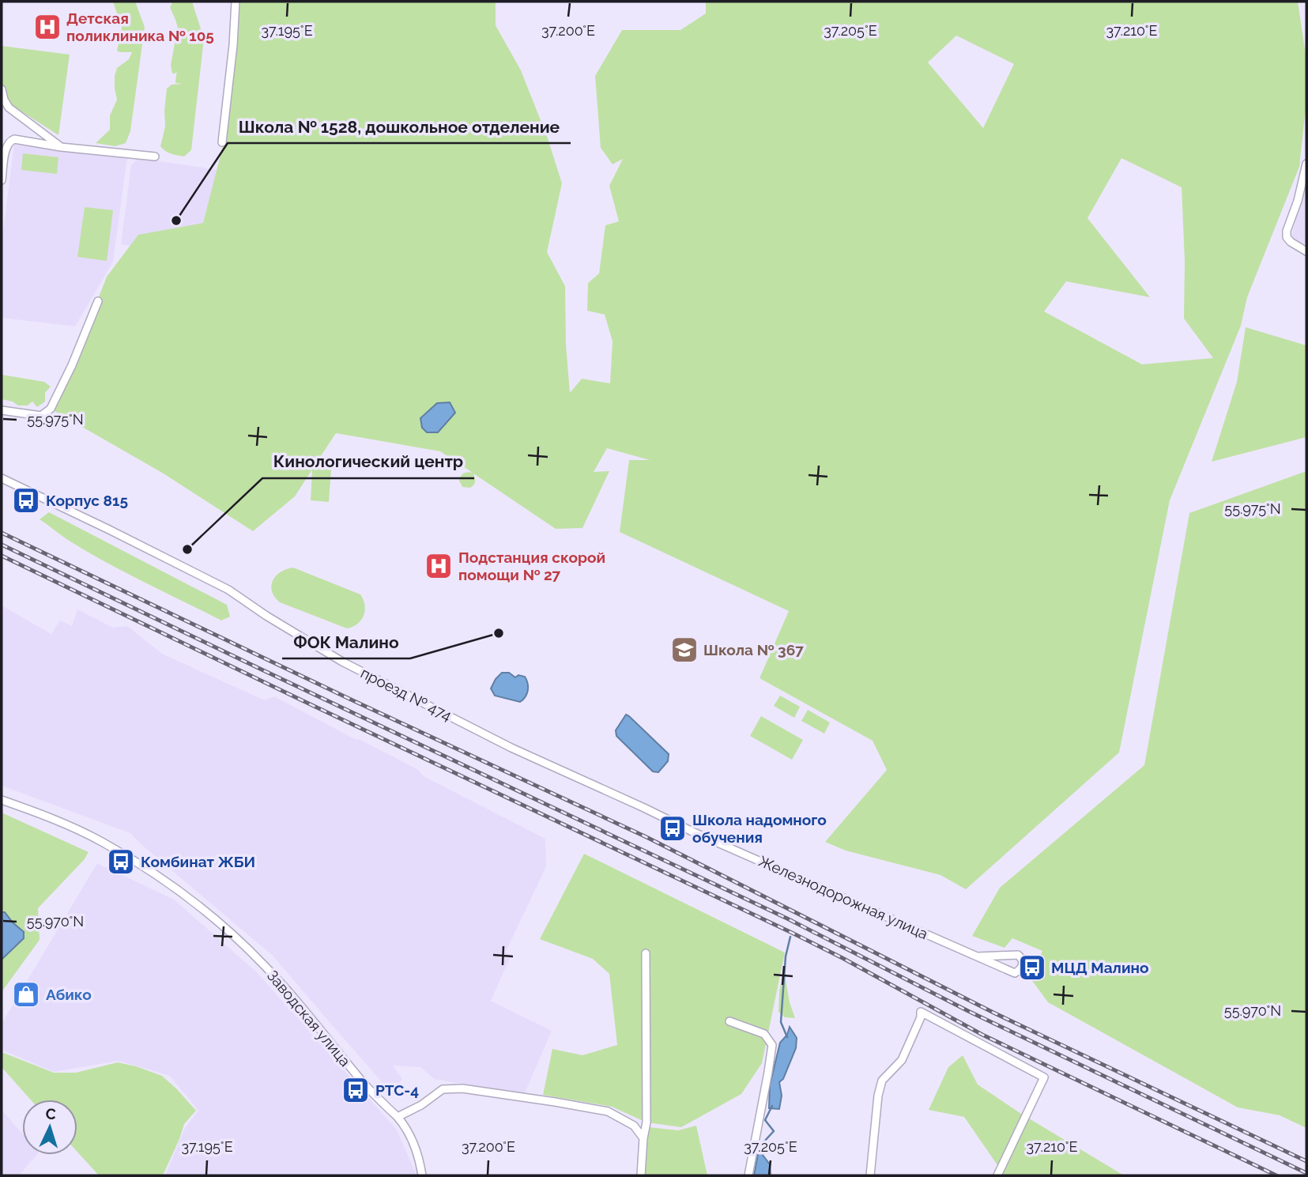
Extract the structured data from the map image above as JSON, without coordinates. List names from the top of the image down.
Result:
{
  "streets": {
    "street": ["проезд № 474", "Железнодорожная улица", "Заводская улица"]
  },
  "crossings": [
    ["проезд № 474", "Железнодорожная улица"]
  ],
  "places": {
    "hospital": ["Детская поликлиника № 105", "Подстанция скорой помощи № 27"],
    "other": ["Школа № 1528, дошкольное отделение", "Кинологический центр", "ФОК Малино"],
    "bus stop": [
      "Корпус 815",
      "Школа надомного обучения",
      "Комбинат ЖБИ",
      "МЦД Малино",
      "РТС-4"
    ],
    "school or university": ["Школа № 367"],
    "shop": ["Абико"]
  },
  "north": "top",
  "coordinates": [
    "37.195°E",
    "37.200°E",
    "37.205°E",
    "37.210°E",
    "55.975°N",
    "55.970°N"
  ]
}
